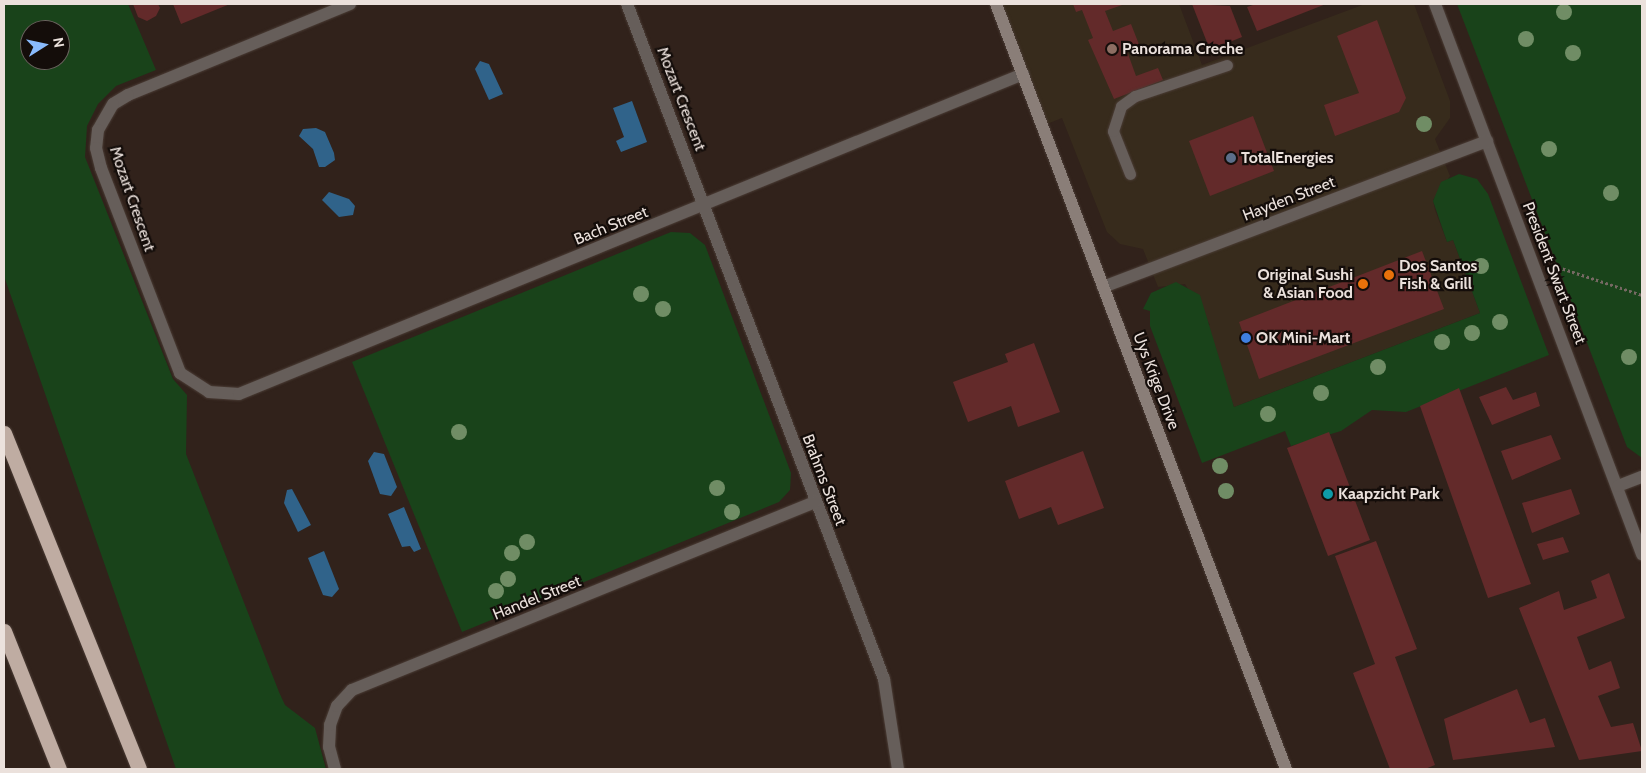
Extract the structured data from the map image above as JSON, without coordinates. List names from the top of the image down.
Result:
{
  "streets": {
    "street": [
      "Mozart Crescent",
      "Hayden Street",
      "Bach Street",
      "President Swart Street",
      "Uys Krige Drive",
      "Brahms Street",
      "Handel Street"
    ]
  },
  "crossings": [
    ["Mozart Crescent", "Bach Street"],
    ["Mozart Crescent", "Brahms Street"],
    ["Hayden Street", "President Swart Street"],
    ["Hayden Street", "Uys Krige Drive"],
    ["Bach Street", "Uys Krige Drive"],
    ["Bach Street", "Brahms Street"],
    ["Brahms Street", "Handel Street"]
  ],
  "places": [
    "Panorama Creche",
    "TotalEnergies",
    "Dos Santos Fish & Grill",
    "Original Sushi & Asian Food",
    "OK Mini-Mart",
    "Kaapzicht Park"
  ],
  "north": "right"
}
